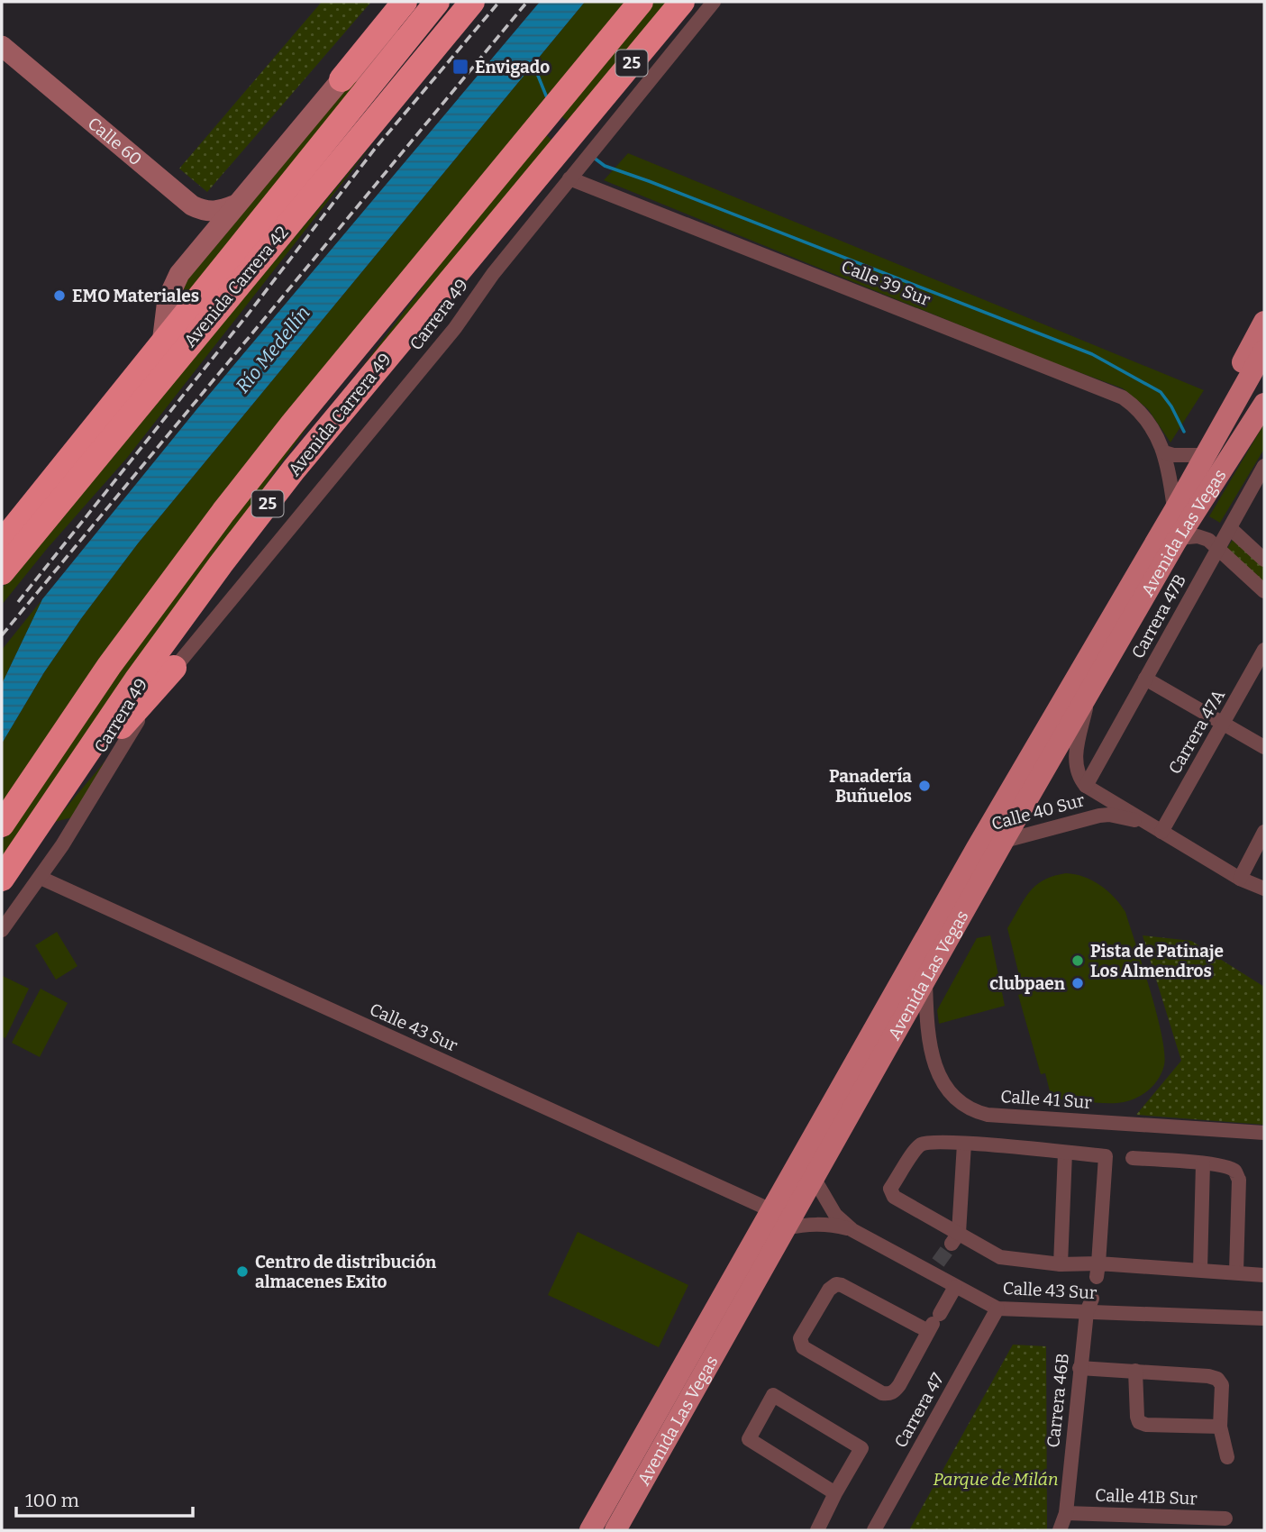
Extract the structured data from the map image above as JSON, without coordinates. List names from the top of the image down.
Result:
{
  "streets": {
    "highway": ["25", "Avenida Carrera 42", "Avenida Carrera 49"],
    "main road": ["Avenida Las Vegas"],
    "street": [
      "Calle 60",
      "Calle 39 Sur",
      "Carrera 49",
      "Carrera 47B",
      "Carrera 47A",
      "Calle 40 Sur",
      "Calle 43 Sur",
      "Calle 41 Sur",
      "Carrera 46B",
      "Carrera 47",
      "Calle 41B Sur"
    ]
  },
  "crossings": [
    ["Calle 60", "Avenida Carrera 42"],
    ["Calle 39 Sur", "Carrera 49"],
    ["Calle 39 Sur", "Avenida Las Vegas"],
    ["Carrera 49", "Avenida Carrera 49"],
    ["Carrera 49", "Calle 43 Sur"],
    ["Avenida Las Vegas", "Calle 40 Sur"],
    ["Avenida Las Vegas", "Calle 43 Sur"],
    ["Avenida Las Vegas", "Calle 41 Sur"],
    ["Carrera 47B", "Calle 40 Sur"],
    ["Carrera 47A", "Calle 40 Sur"],
    ["Calle 43 Sur", "Carrera 46B"],
    ["Calle 43 Sur", "Carrera 47"],
    ["Carrera 46B", "Calle 41B Sur"]
  ],
  "water": ["Río Medellín"],
  "parks": ["Parque de Milán"],
  "places": {
    "transit": ["Envigado"],
    "other": [
      "EMO Materiales",
      "Panadería Buñuelos",
      "Pista de Patinaje Los Almendros",
      "clubpaen",
      "Centro de distribución almacenes Exito"
    ]
  },
  "scale_bar": "100 m"
}
